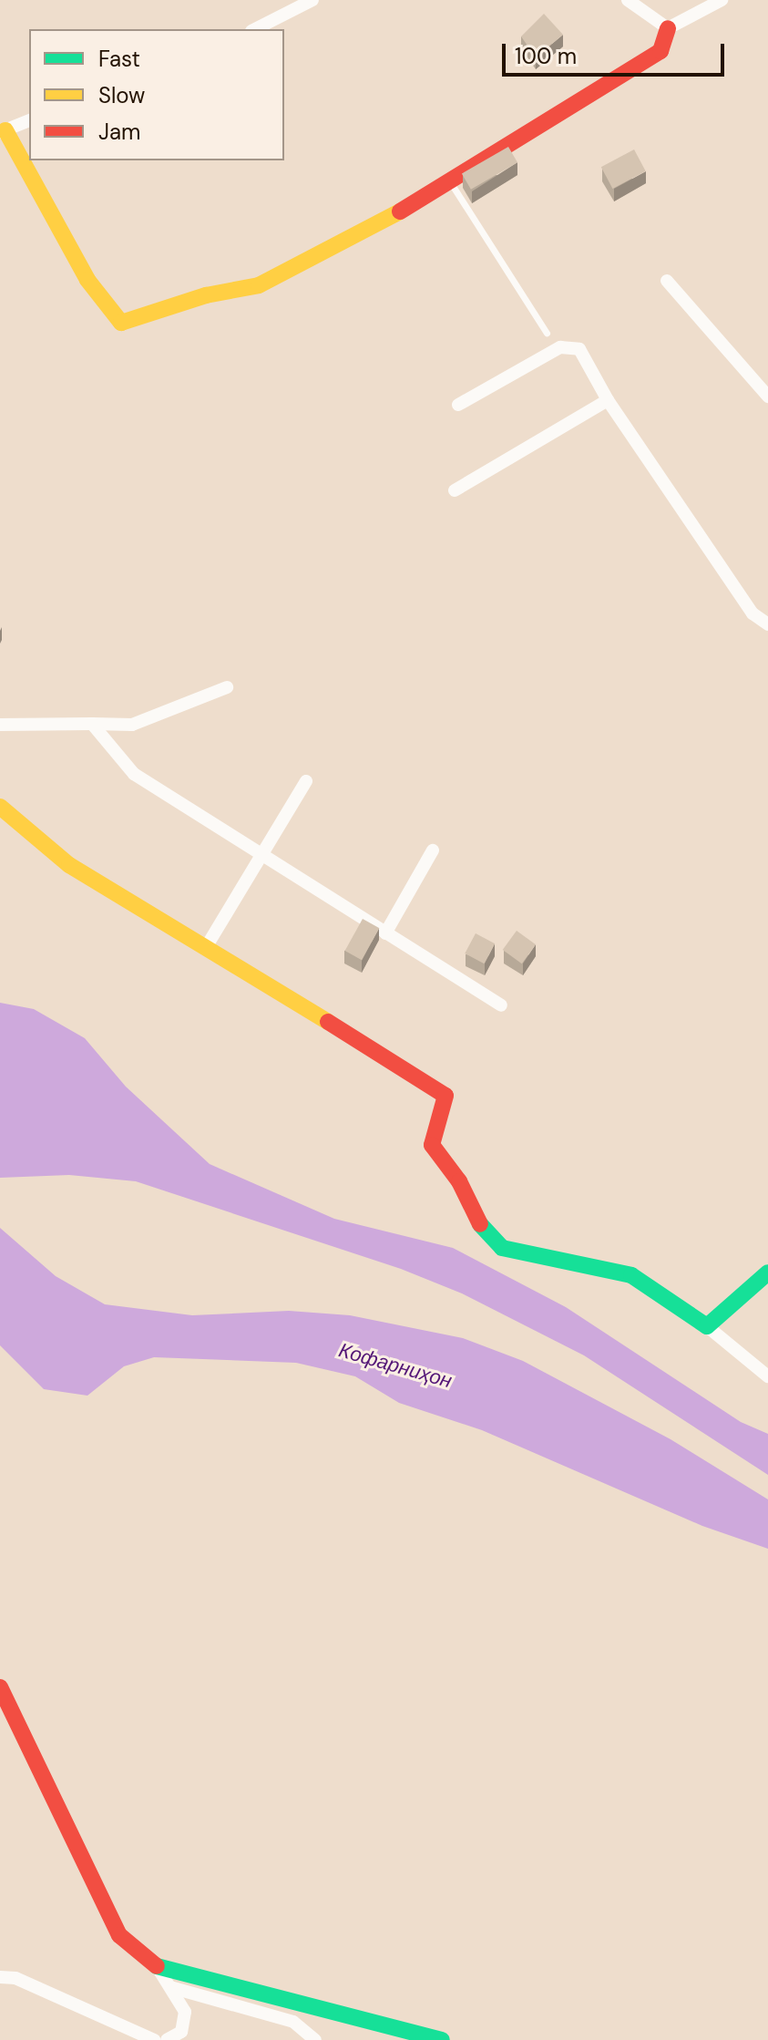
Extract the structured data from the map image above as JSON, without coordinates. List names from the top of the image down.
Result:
{
  "water": ["Кофарниҳон"],
  "legend": ["Fast", "Slow", "Jam"],
  "scale_bar": "100 m"
}
